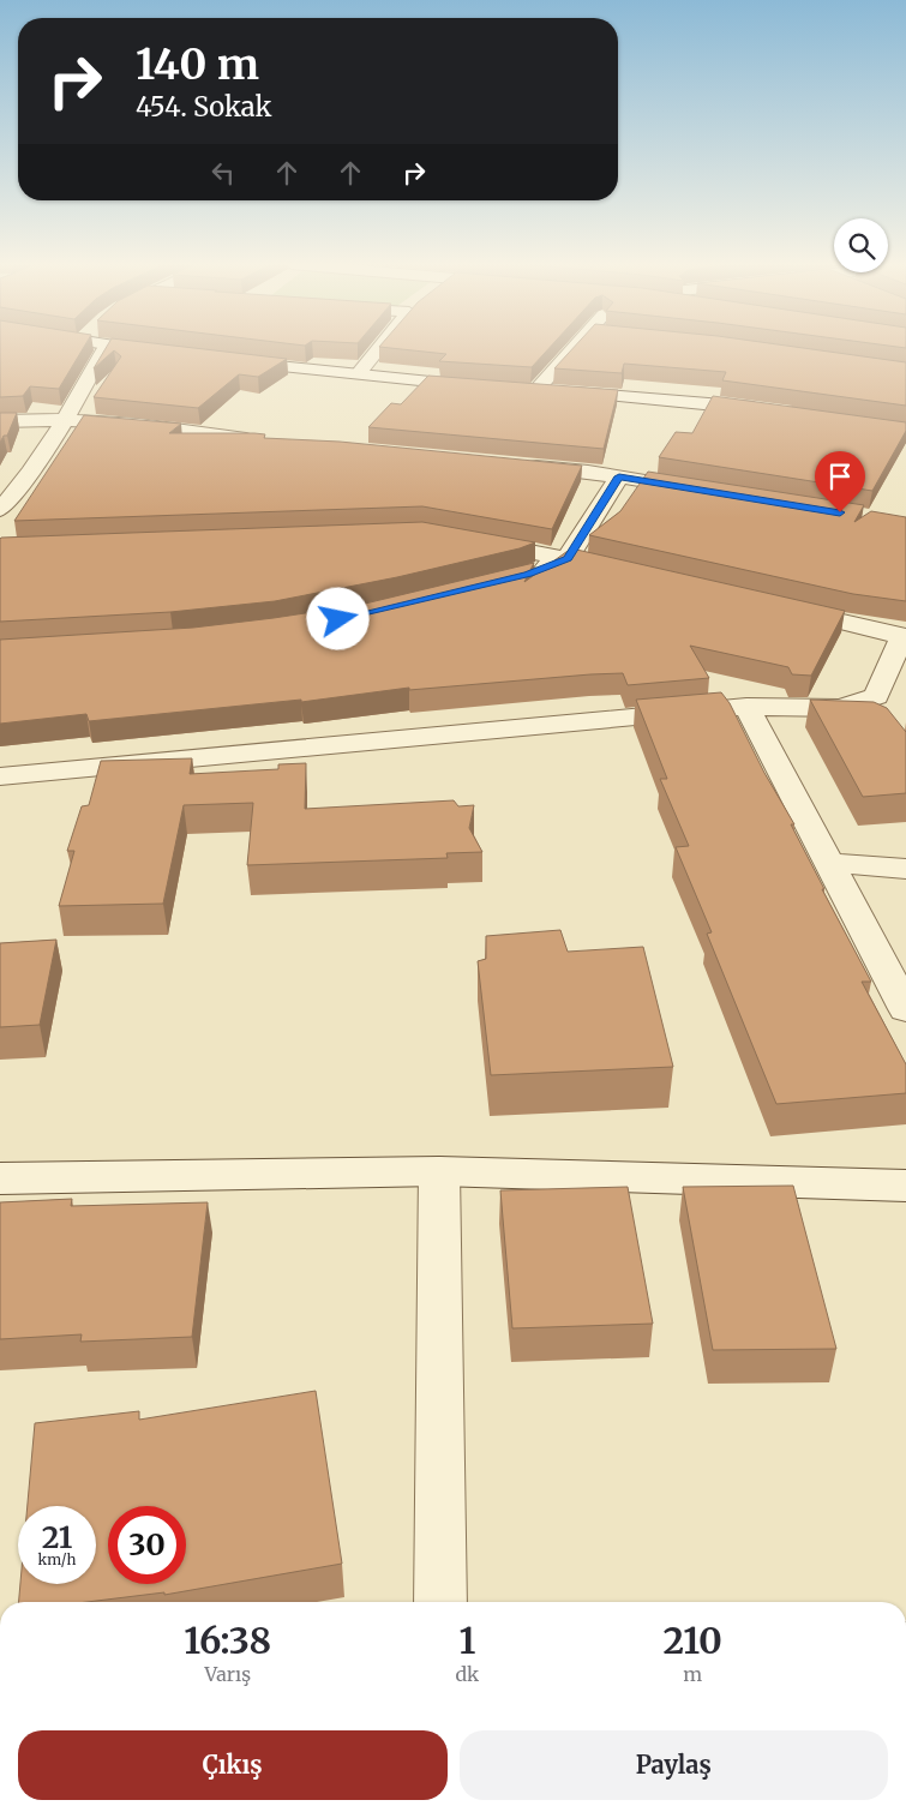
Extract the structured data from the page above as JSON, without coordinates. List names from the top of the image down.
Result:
{
  "page": {
    "turn": ["140 m", "454. Sokak"],
    "speed": "21 km/h",
    "limit": "30",
    "eta": [
      "16:38",
      "Varış",
      "1",
      "dk",
      "210",
      "m"
    ],
    "buttons": ["Çıkış", "Paylaş"]
  }
}
